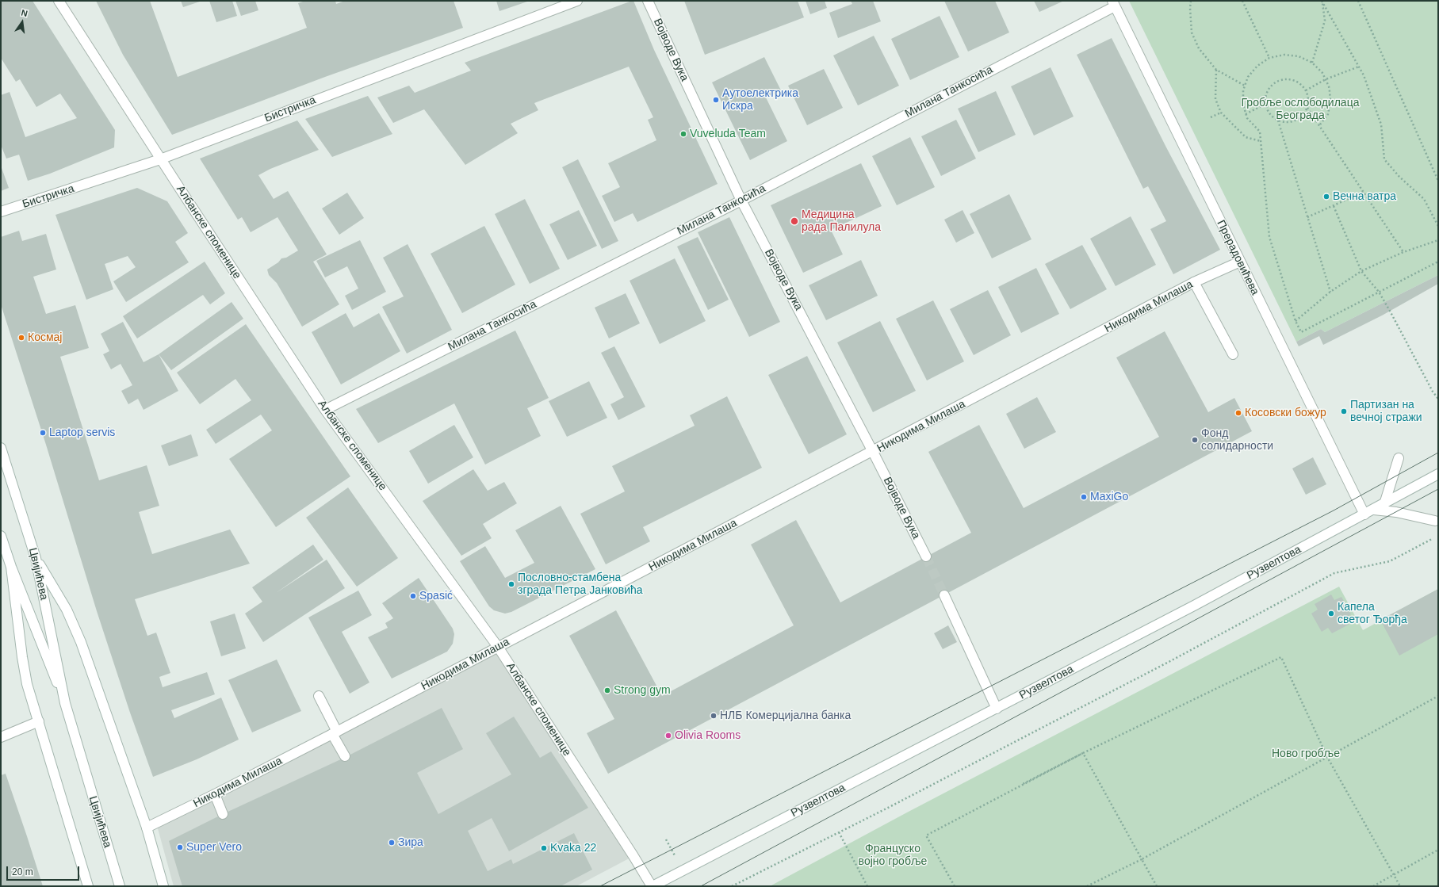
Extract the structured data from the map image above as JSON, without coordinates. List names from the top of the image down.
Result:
{
  "streets": {
    "street": [
      "Војводе Вука",
      "Милана Танкосића",
      "Бистричка",
      "Албанске споменице",
      "Прерадовићева",
      "Никодима Милаша",
      "Рузвелтова",
      "Цвијићева"
    ]
  },
  "crossings": [
    ["Војводе Вука", "Милана Танкосића"],
    ["Војводе Вука", "Никодима Милаша"],
    ["Милана Танкосића", "Албанске споменице"],
    ["Милана Танкосића", "Прерадовићева"],
    ["Бистричка", "Албанске споменице"],
    ["Албанске споменице", "Никодима Милаша"],
    ["Албанске споменице", "Рузвелтова"],
    ["Прерадовићева", "Никодима Милаша"],
    ["Прерадовићева", "Рузвелтова"]
  ],
  "parks": ["Гробље ослободилаца Београда", "Ново гробље", "Француско војно гробље"],
  "places": [
    "Аутоелектрика Искра",
    "Vuveluda Team",
    "Вечна ватра",
    "Медицина рада Палилула",
    "Космај",
    "Партизан на вечној стражи",
    "Косовски божур",
    "Laptop servis",
    "Фонд солидарности",
    "MaxiGo",
    "Пословно-стамбена зграда Петра Јанковића",
    "Spasić",
    "Капела светог Ђорђа",
    "Strong gym",
    "НЛБ Комерцијална банка",
    "Olivia Rooms",
    "Зира",
    "Super Vero",
    "Kvaka 22"
  ],
  "scale_bar": "20 m",
  "north": "top"
}
